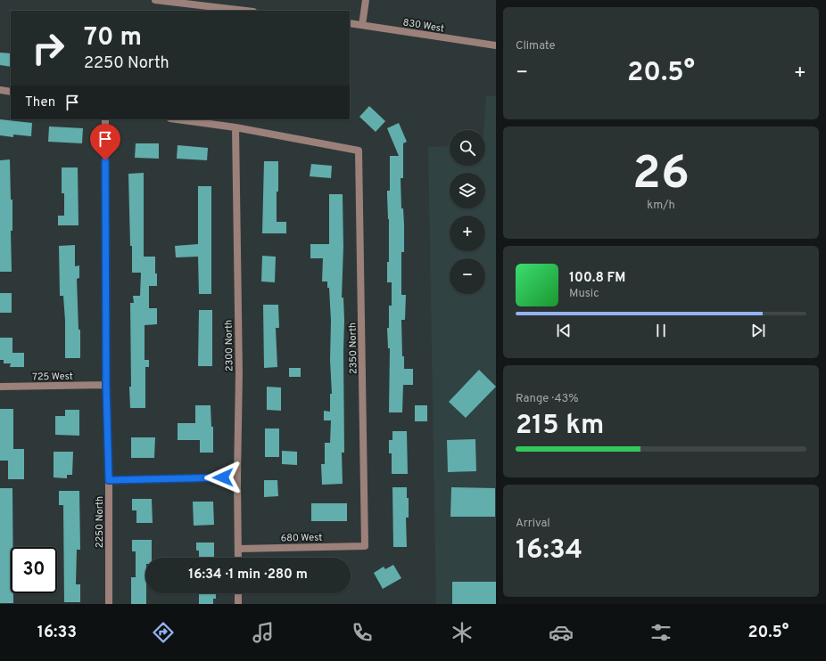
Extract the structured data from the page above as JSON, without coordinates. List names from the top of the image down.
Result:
{
  "streets": {
    "street": [
      "830 West",
      "2300 North",
      "2350 North",
      "725 West",
      "2250 North",
      "680 West"
    ]
  },
  "crossings": [
    ["2300 North", "2350 North"],
    ["2300 North", "680 West"],
    ["2350 North", "680 West"],
    ["725 West", "2250 North"]
  ],
  "page": {
    "tile": [
      "Climate",
      ["26", "km/h"],
      ["Range · 43%", "215 km"],
      ["Arrival", "16:34"]
    ],
    "turn": ["70 m", "2250 North"],
    "heat": ["−", "20.5°", "+"],
    "then": "Then",
    "map_buttons": ["+", "−"],
    "song": ["100.8 FM", "Music"],
    "limit": "30",
    "trip": "16:34 · 1 min · 280 m",
    "tabs": ["16:33", "20.5°"]
  }
}
